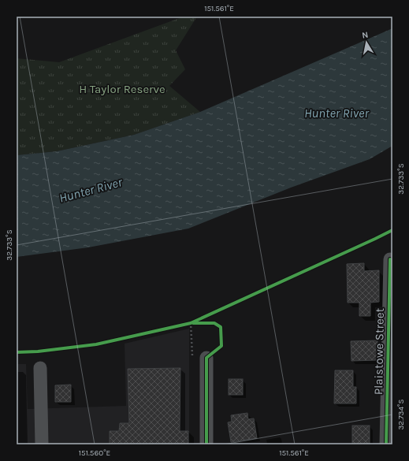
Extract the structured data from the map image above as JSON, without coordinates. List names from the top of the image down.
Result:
{
  "streets": {
    "street": ["Plaistowe Street"]
  },
  "water": ["Hunter River"],
  "parks": ["H Taylor Reserve"],
  "north": "top",
  "coordinates": [
    "151.561°E",
    "32.733°S",
    "32.734°S",
    "151.560°E"
  ]
}
